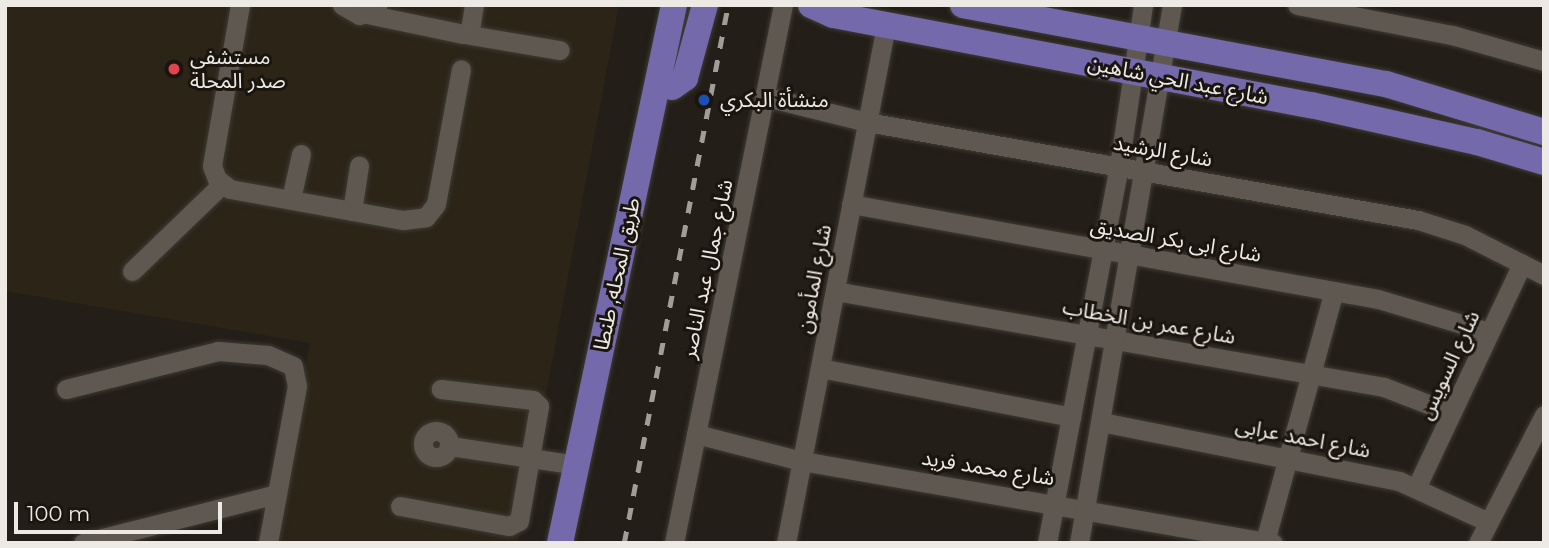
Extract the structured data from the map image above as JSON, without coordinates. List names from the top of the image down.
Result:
{
  "streets": {
    "main road": ["شارع عبد الحي شاهين", "طريق المحله, طنطا"],
    "street": [
      "شارع الرشيد",
      "شارع ابى بكر الصديق",
      "شارع جمال عبد الناصر",
      "شارع المأمون",
      "شارع عمر بن الخطاب",
      "شارع السويس",
      "شارع احمد عرابى",
      "شارع محمد فريد"
    ]
  },
  "crossings": [
    ["شارع عبد الحي شاهين", "شارع المأمون"],
    ["شارع الرشيد", "شارع جمال عبد الناصر"],
    ["شارع الرشيد", "شارع المأمون"],
    ["شارع الرشيد", "شارع السويس"],
    ["شارع ابى بكر الصديق", "شارع المأمون"],
    ["شارع ابى بكر الصديق", "شارع السويس"],
    ["شارع جمال عبد الناصر", "شارع محمد فريد"],
    ["شارع المأمون", "شارع عمر بن الخطاب"],
    ["شارع المأمون", "شارع محمد فريد"],
    ["شارع عمر بن الخطاب", "شارع السويس"],
    ["شارع السويس", "شارع احمد عرابى"]
  ],
  "places": ["مستشفى صدر المحلة", "منشأة البكري"],
  "scale_bar": "100 m"
}
